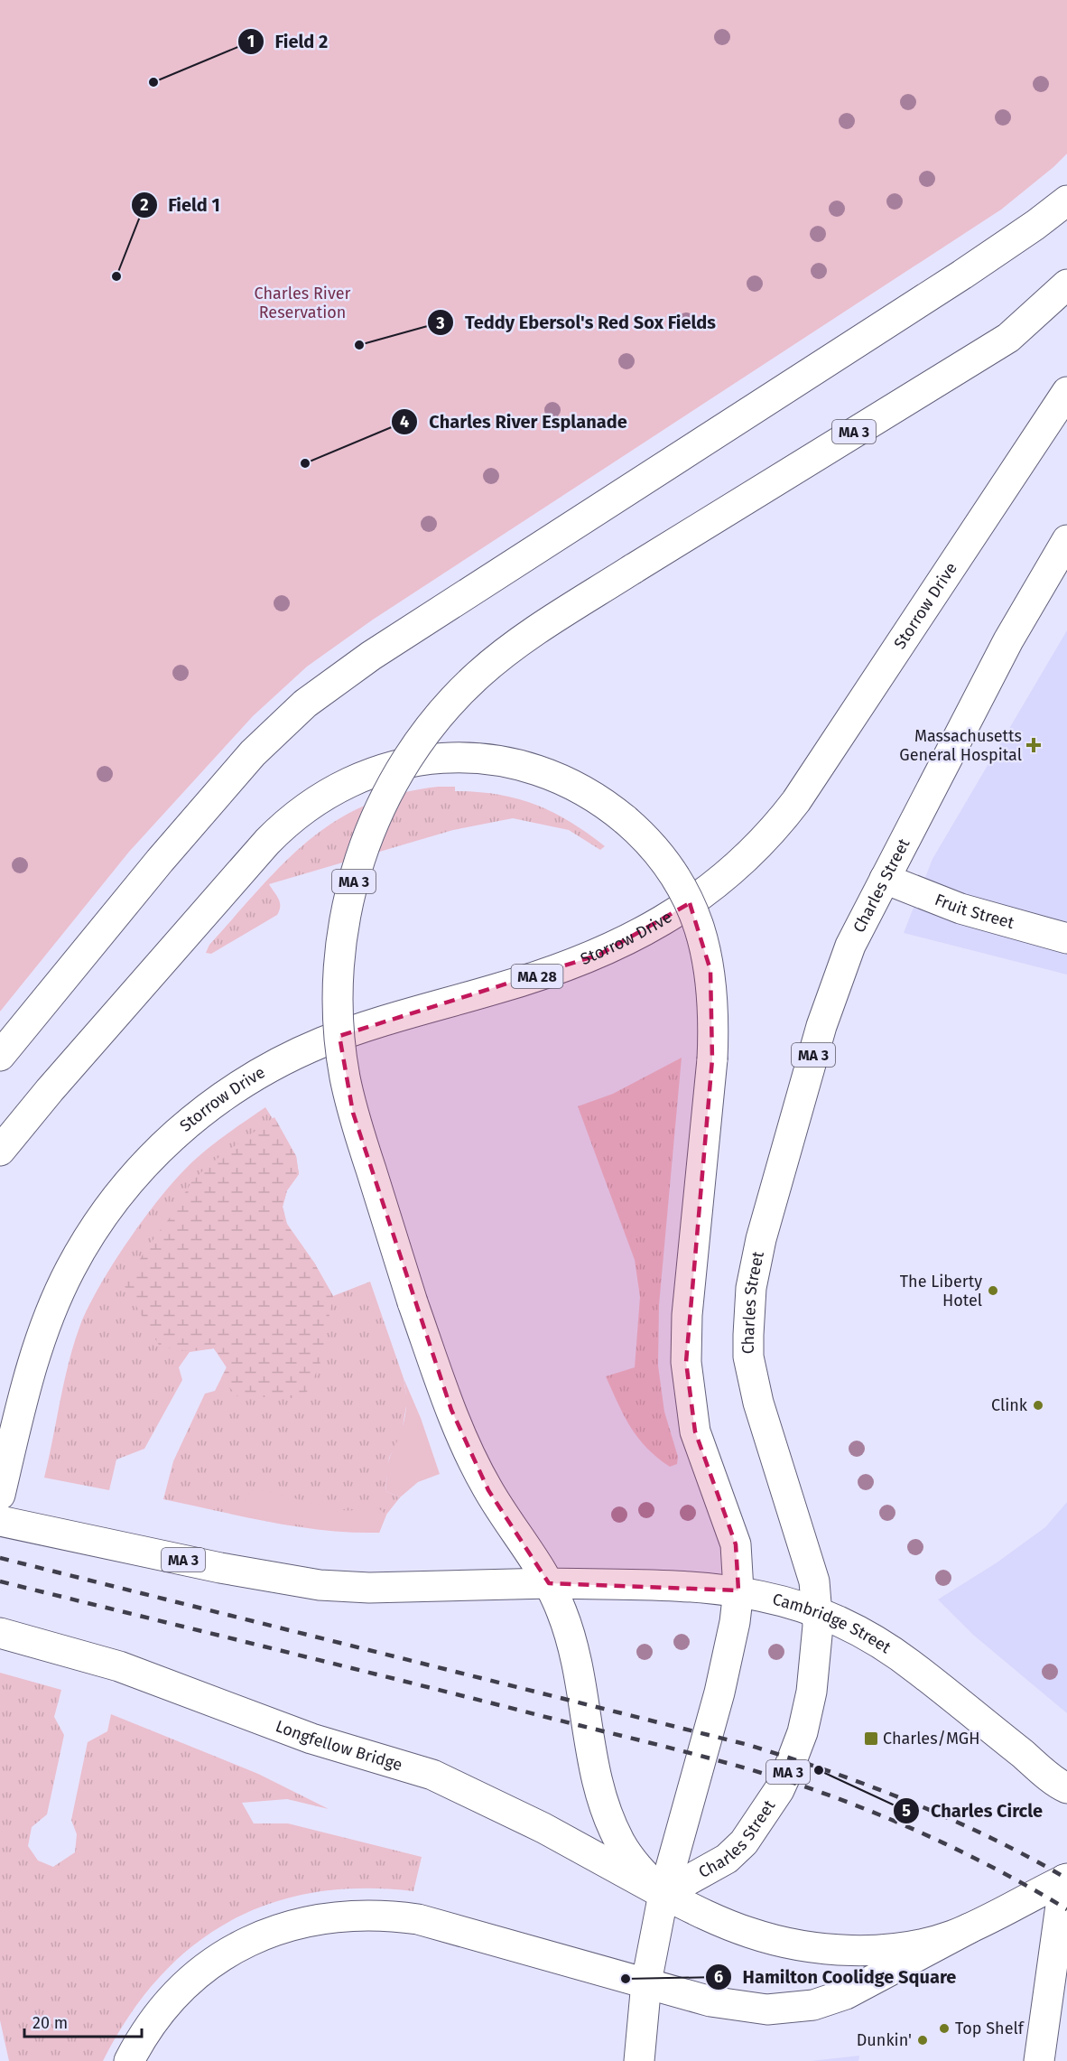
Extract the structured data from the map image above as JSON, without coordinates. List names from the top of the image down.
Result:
{
  "streets": {
    "main road": [
      "MA 3",
      "Storrow Drive",
      "Charles Street",
      "Fruit Street",
      "MA 28",
      "Cambridge Street",
      "Longfellow Bridge"
    ]
  },
  "crossings": [
    ["MA 3", "Cambridge Street"],
    ["Charles Street", "Fruit Street"],
    ["Charles Street", "Cambridge Street"],
    ["Charles Street", "Longfellow Bridge"]
  ],
  "parks": ["Charles River Reservation"],
  "places": {
    "other": [
      "Field 2",
      "Field 1",
      "Teddy Ebersol's Red Sox Fields",
      "Charles River Esplanade",
      "The Liberty Hotel",
      "Clink",
      "Charles Circle",
      "Hamilton Coolidge Square",
      "Top Shelf",
      "Dunkin'"
    ],
    "health": ["Massachusetts General Hospital"],
    "transit": ["Charles/MGH"]
  },
  "scale_bar": "20 m"
}
